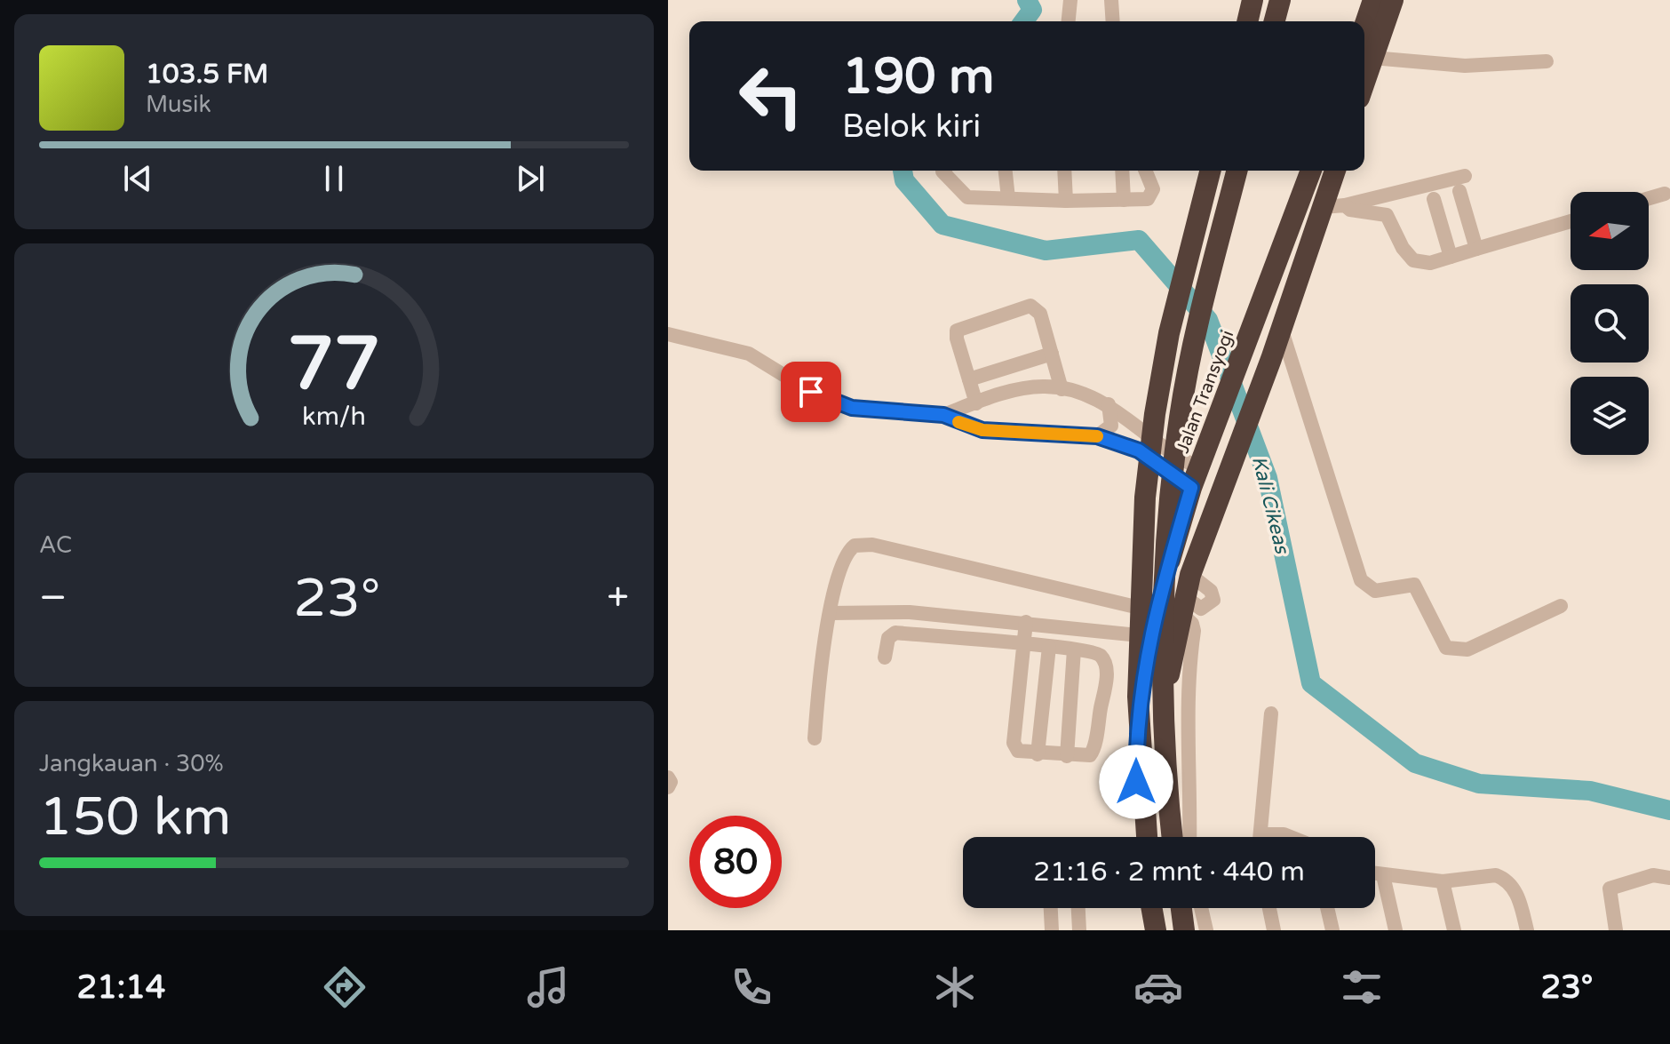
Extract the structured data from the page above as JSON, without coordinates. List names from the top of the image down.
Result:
{
  "streets": {
    "highway": ["Jalan Transyogi"]
  },
  "water": ["Kali Cikeas"],
  "north": "left",
  "page": {
    "turn": ["190 m", "Belok kiri"],
    "song": ["103.5 FM", "Musik"],
    "tile": [
      "AC",
      ["Jangkauan · 30%", "150 km"]
    ],
    "heat": ["−", "23°", "+"],
    "limit": "80",
    "trip": "21:16 · 2 mnt · 440 m",
    "tabs": ["21:14", "23°"],
    "gauge": ["77", "km/h"]
  }
}
